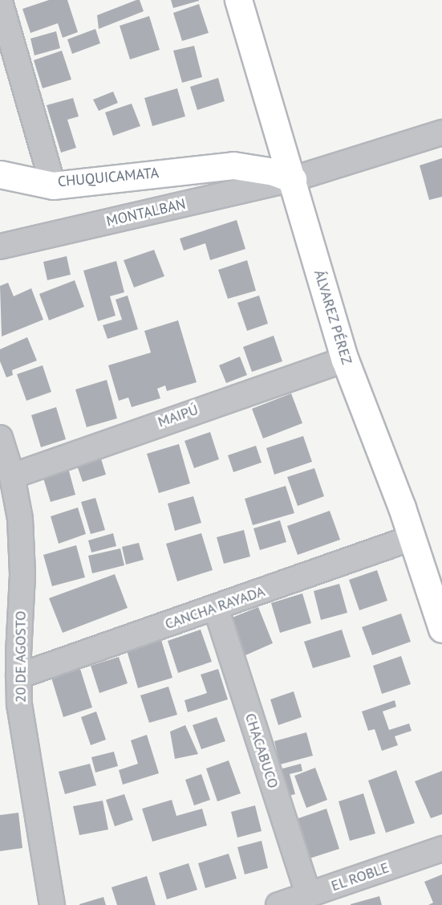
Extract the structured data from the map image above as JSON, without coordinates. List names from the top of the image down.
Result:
{
  "streets": {
    "street": [
      "CHUQUICAMATA",
      "MONTALBAN",
      "ÁLVAREZ PÉREZ",
      "MAIPÚ",
      "CANCHA RAYADA",
      "20 DE AGOSTO",
      "CHACABUCO",
      "EL ROBLE"
    ]
  },
  "crossings": [
    ["CHUQUICAMATA", "MONTALBAN"],
    ["CHUQUICAMATA", "ÁLVAREZ PÉREZ"],
    ["MONTALBAN", "ÁLVAREZ PÉREZ"],
    ["ÁLVAREZ PÉREZ", "MAIPÚ"],
    ["ÁLVAREZ PÉREZ", "CANCHA RAYADA"],
    ["MAIPÚ", "20 DE AGOSTO"],
    ["CANCHA RAYADA", "20 DE AGOSTO"],
    ["CANCHA RAYADA", "CHACABUCO"],
    ["CHACABUCO", "EL ROBLE"]
  ]
}
